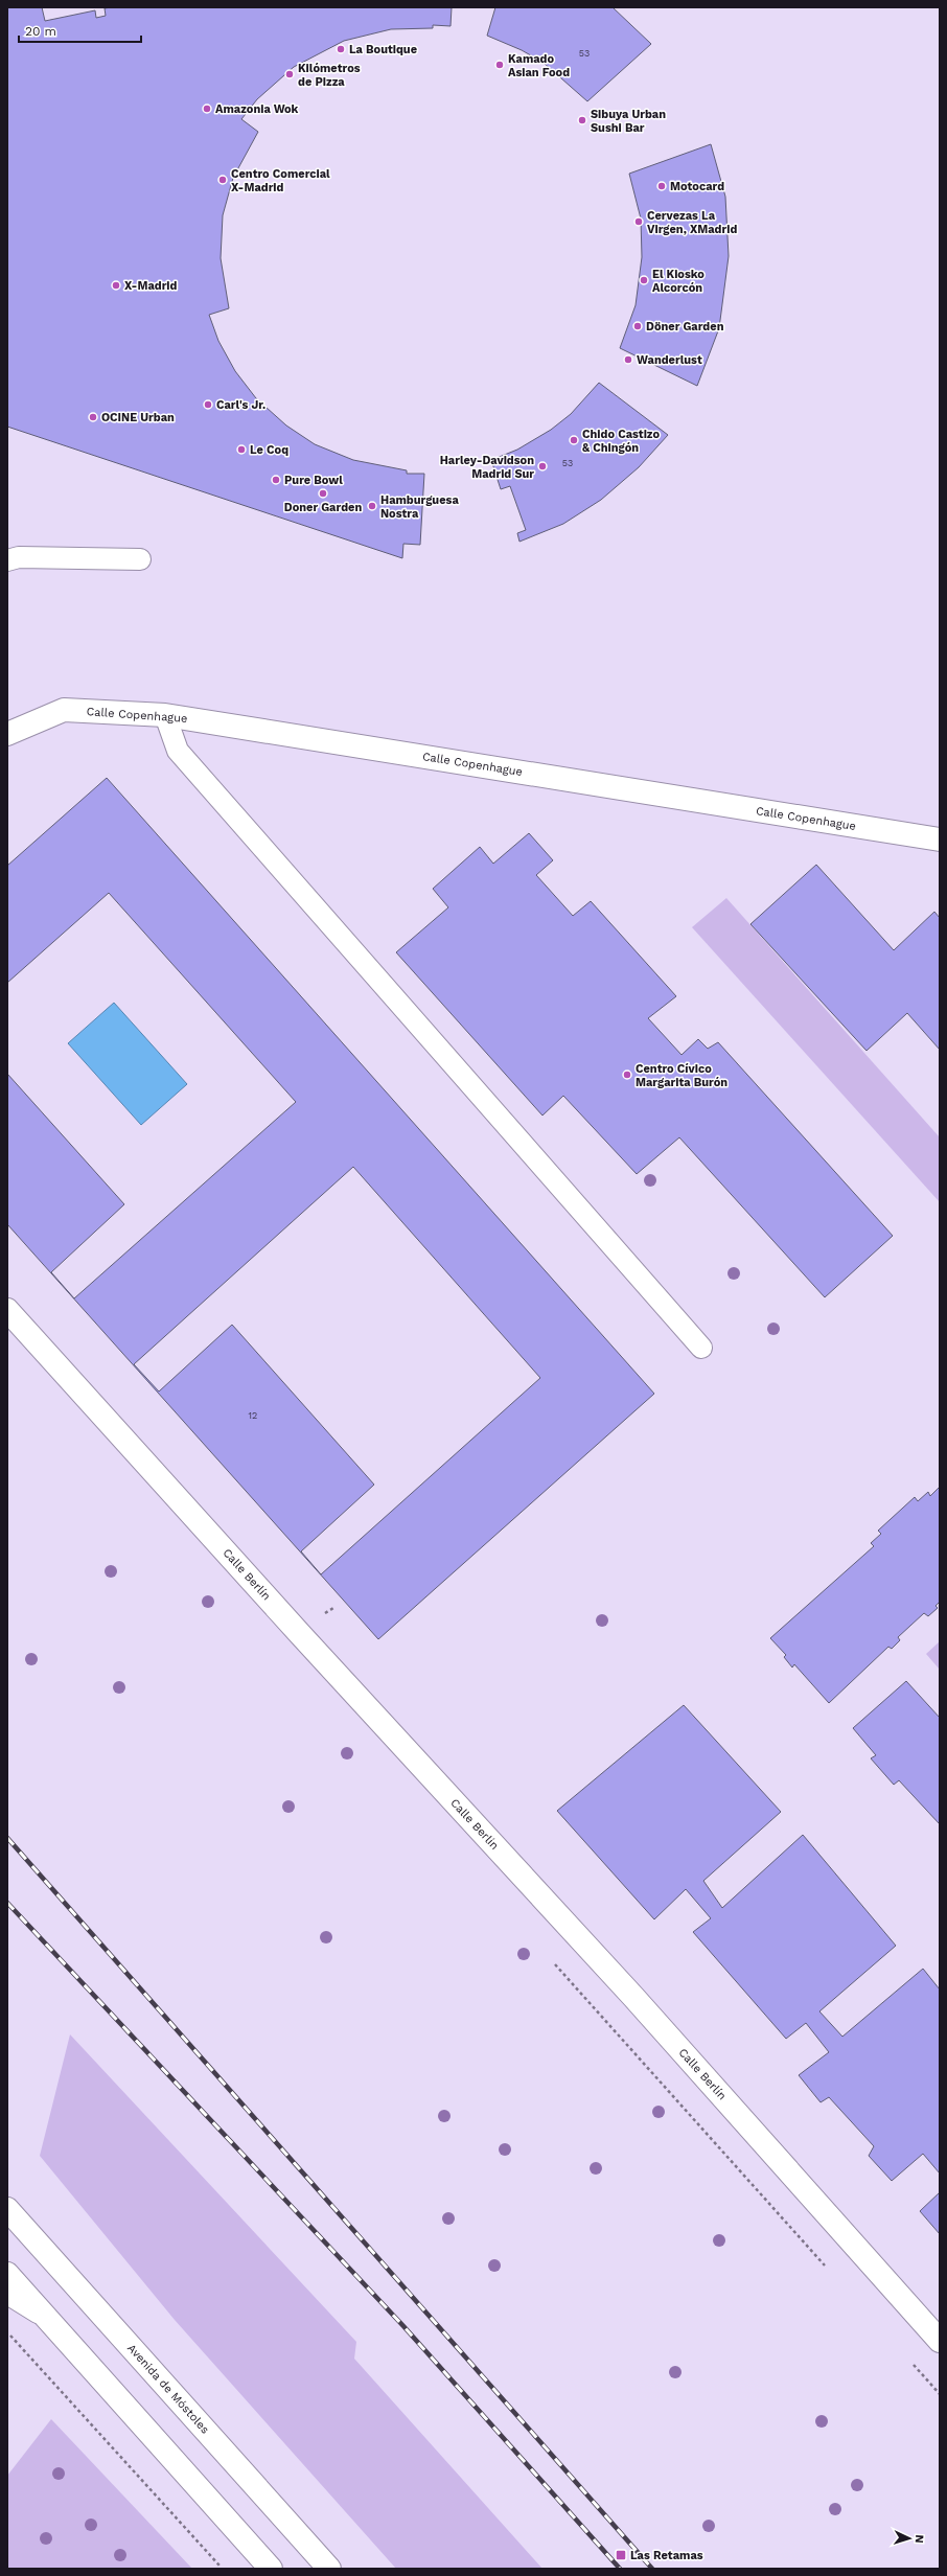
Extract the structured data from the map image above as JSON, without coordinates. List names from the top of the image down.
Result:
{
  "streets": {
    "street": ["Calle Copenhague", "Calle Berlín", "Avenida de Móstoles"]
  },
  "places": {
    "other": [
      "La Boutique",
      "Kamado Asian Food",
      "Kilómetros de Pizza",
      "Amazonia Wok",
      "Sibuya Urban Sushi Bar",
      "Centro Comercial X-Madrid",
      "Motocard",
      "Cervezas La Virgen, XMadrid",
      "El Kiosko Alcorcón",
      "X-Madrid",
      "Döner Garden",
      "Wanderlust",
      "Carl's Jr.",
      "OCINE Urban",
      "Chido Castizo & Chingón",
      "Le Coq",
      "Harley-Davidson Madrid Sur",
      "Pure Bowl",
      "Doner Garden",
      "Hamburguesa Nostra",
      "Centro Cívico Margarita Burón"
    ],
    "transit": ["Las Retamas"]
  },
  "house_numbers": ["53", "53", "12"],
  "scale_bar": "20 m",
  "north": "right"
}
